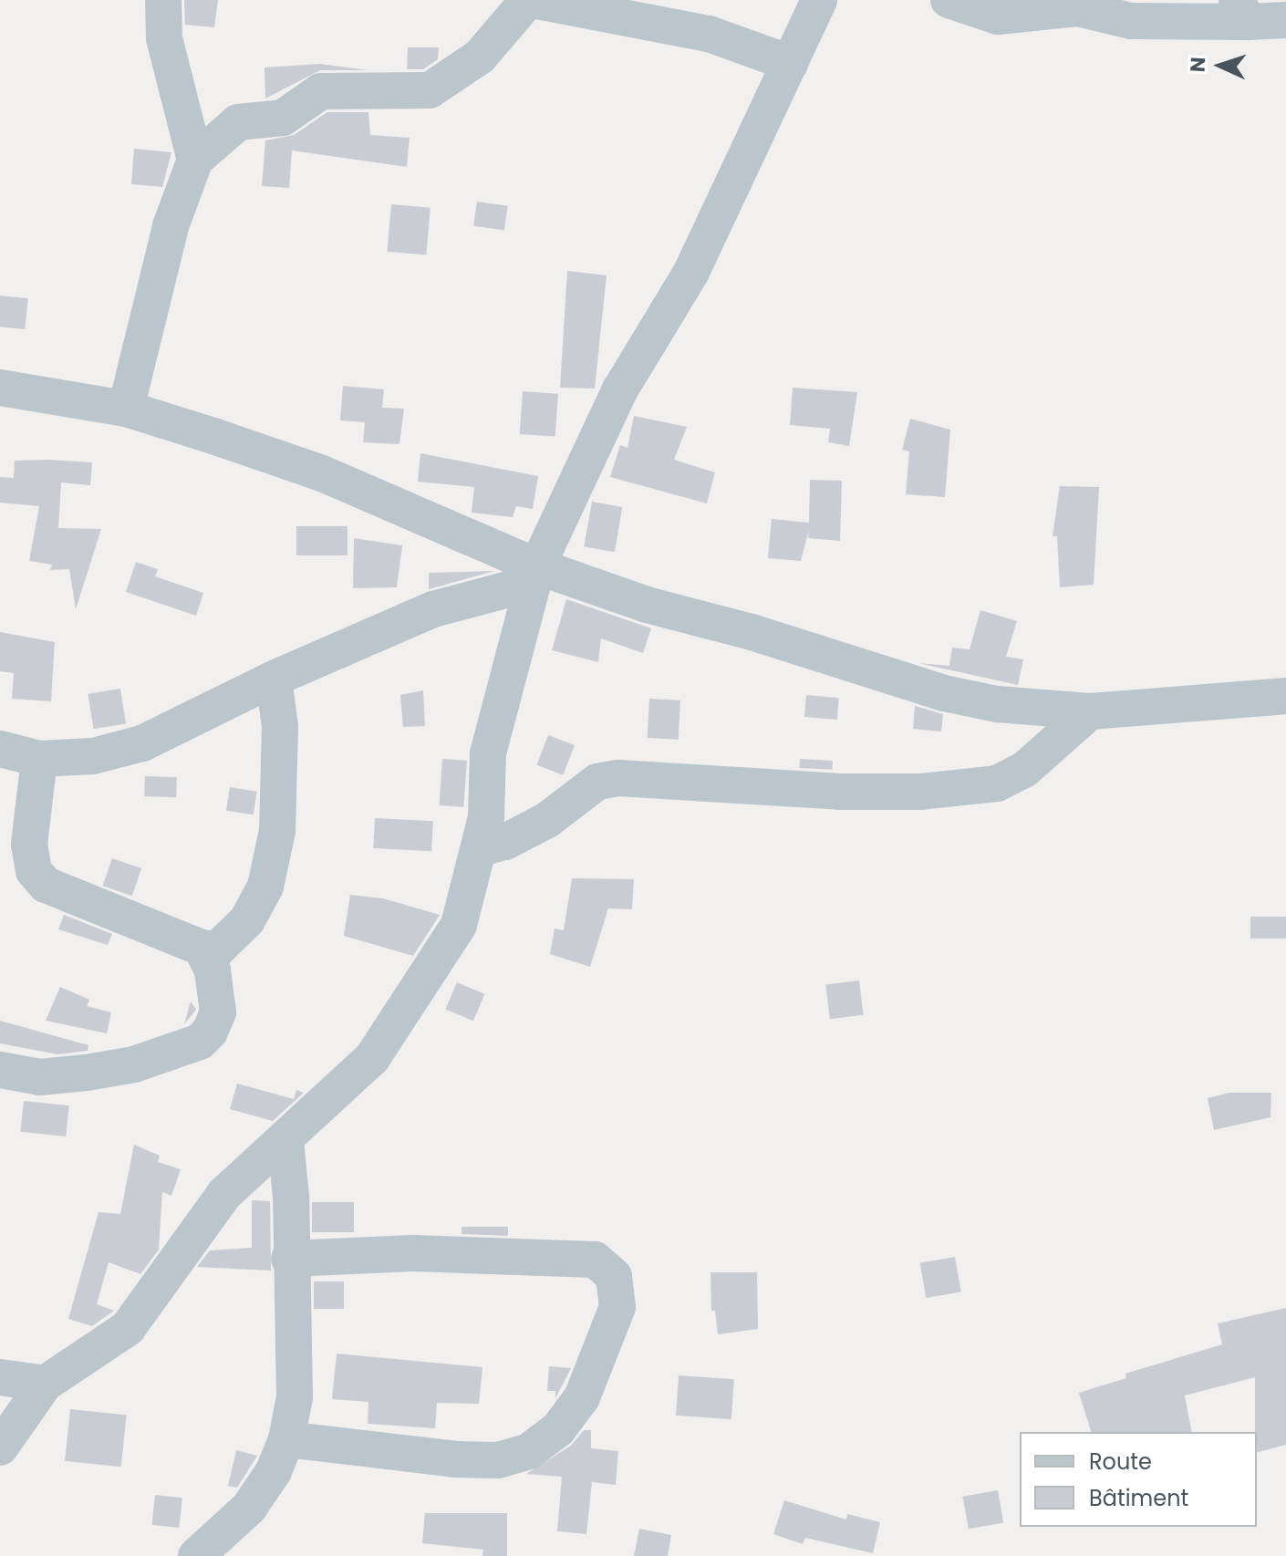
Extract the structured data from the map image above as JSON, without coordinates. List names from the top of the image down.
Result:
{
  "legend": ["Route", "Bâtiment"],
  "north": "left"
}
